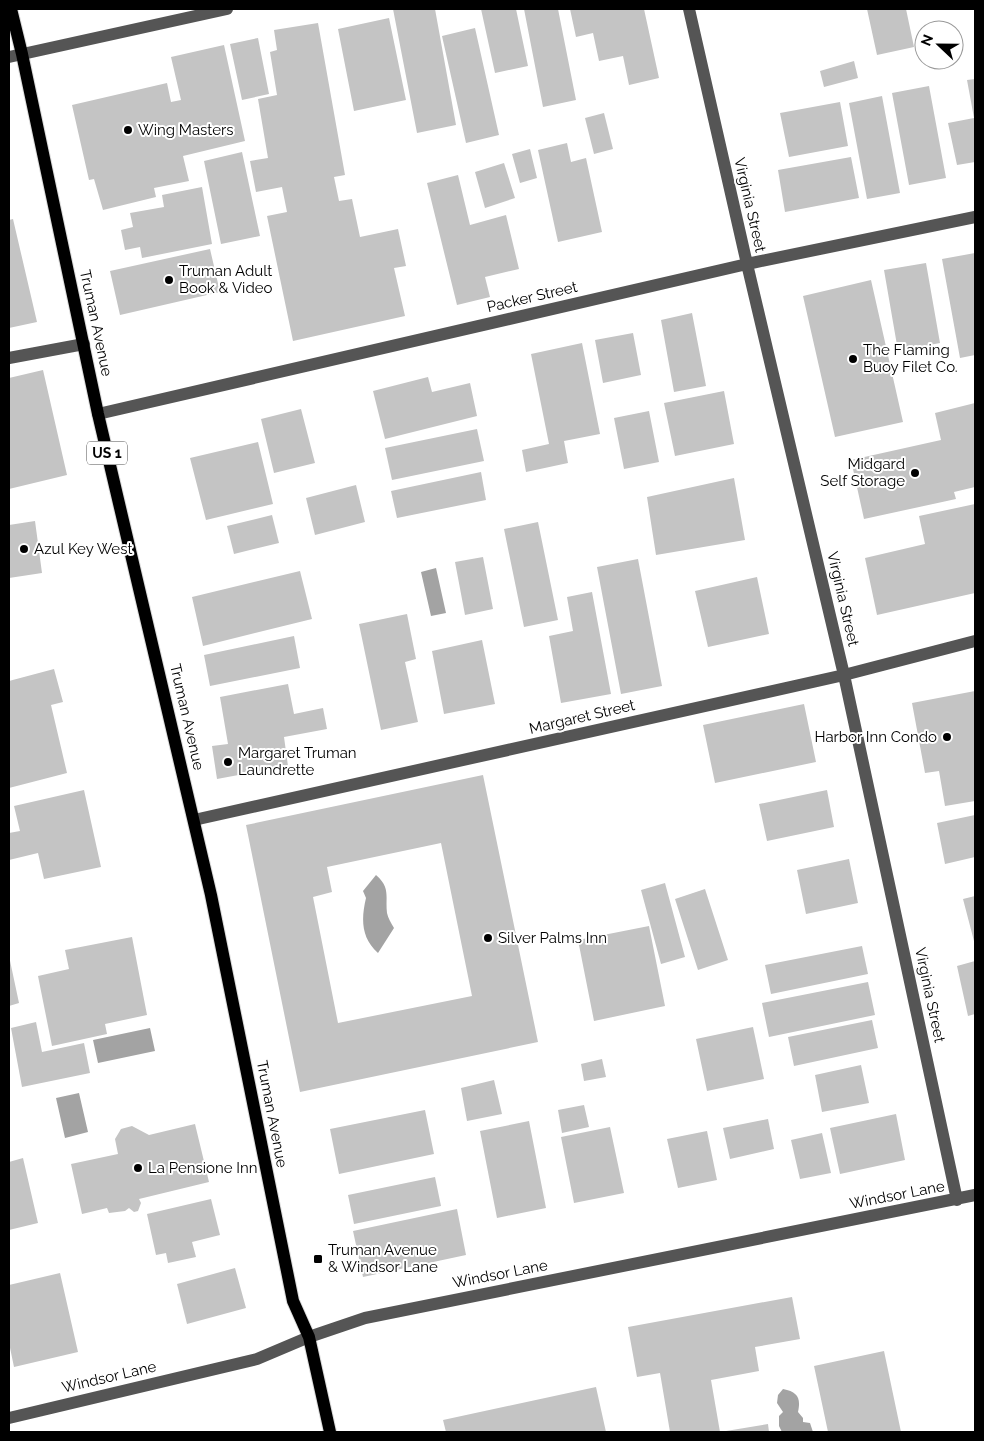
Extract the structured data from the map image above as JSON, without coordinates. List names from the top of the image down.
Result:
{
  "streets": {
    "main road": ["Truman Avenue", "US 1"],
    "street": [
      "Virginia Street",
      "Packer Street",
      "Margaret Street",
      "Windsor Lane"
    ]
  },
  "crossings": [
    ["Virginia Street", "Packer Street"],
    ["Virginia Street", "Margaret Street"],
    ["Virginia Street", "Windsor Lane"],
    ["Packer Street", "Truman Avenue"],
    ["Truman Avenue", "Margaret Street"],
    ["Truman Avenue", "Windsor Lane"]
  ],
  "places": {
    "other": [
      "Wing Masters",
      "Truman Adult Book & Video",
      "The Flaming Buoy Filet Co.",
      "Midgard Self Storage",
      "Azul Key West",
      "Harbor Inn Condo",
      "Margaret Truman Laundrette",
      "Silver Palms Inn",
      "La Pensione Inn"
    ],
    "transit": ["Truman Avenue & Windsor Lane"]
  },
  "north": "left"
}
